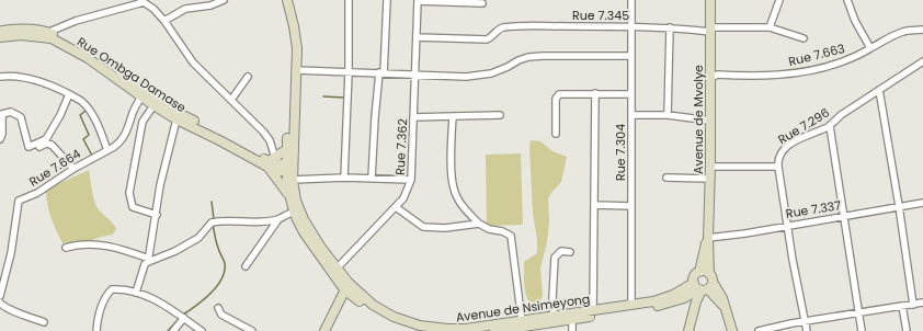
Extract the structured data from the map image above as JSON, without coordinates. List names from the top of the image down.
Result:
{
  "streets": {
    "main road": ["Rue Ombga Damase", "Avenue de Mvolye", "Avenue de Nsimeyong"],
    "street": [
      "Rue 7.345",
      "Rue 7.663",
      "Rue 7.296",
      "Rue 7.362",
      "Rue 7.304",
      "Rue 7.664",
      "Rue 7.337"
    ]
  },
  "crossings": [
    ["Rue 7.345", "Avenue de Mvolye"],
    ["Rue 7.345", "Rue 7.362"],
    ["Rue 7.345", "Rue 7.304"],
    ["Rue 7.663", "Avenue de Mvolye"],
    ["Rue Ombga Damase", "Rue 7.664"],
    ["Rue Ombga Damase", "Avenue de Nsimeyong"],
    ["Avenue de Mvolye", "Rue 7.337"],
    ["Avenue de Mvolye", "Avenue de Nsimeyong"],
    ["Rue 7.296", "Rue 7.337"],
    ["Rue 7.362", "Avenue de Nsimeyong"],
    ["Rue 7.304", "Avenue de Nsimeyong"]
  ]
}
